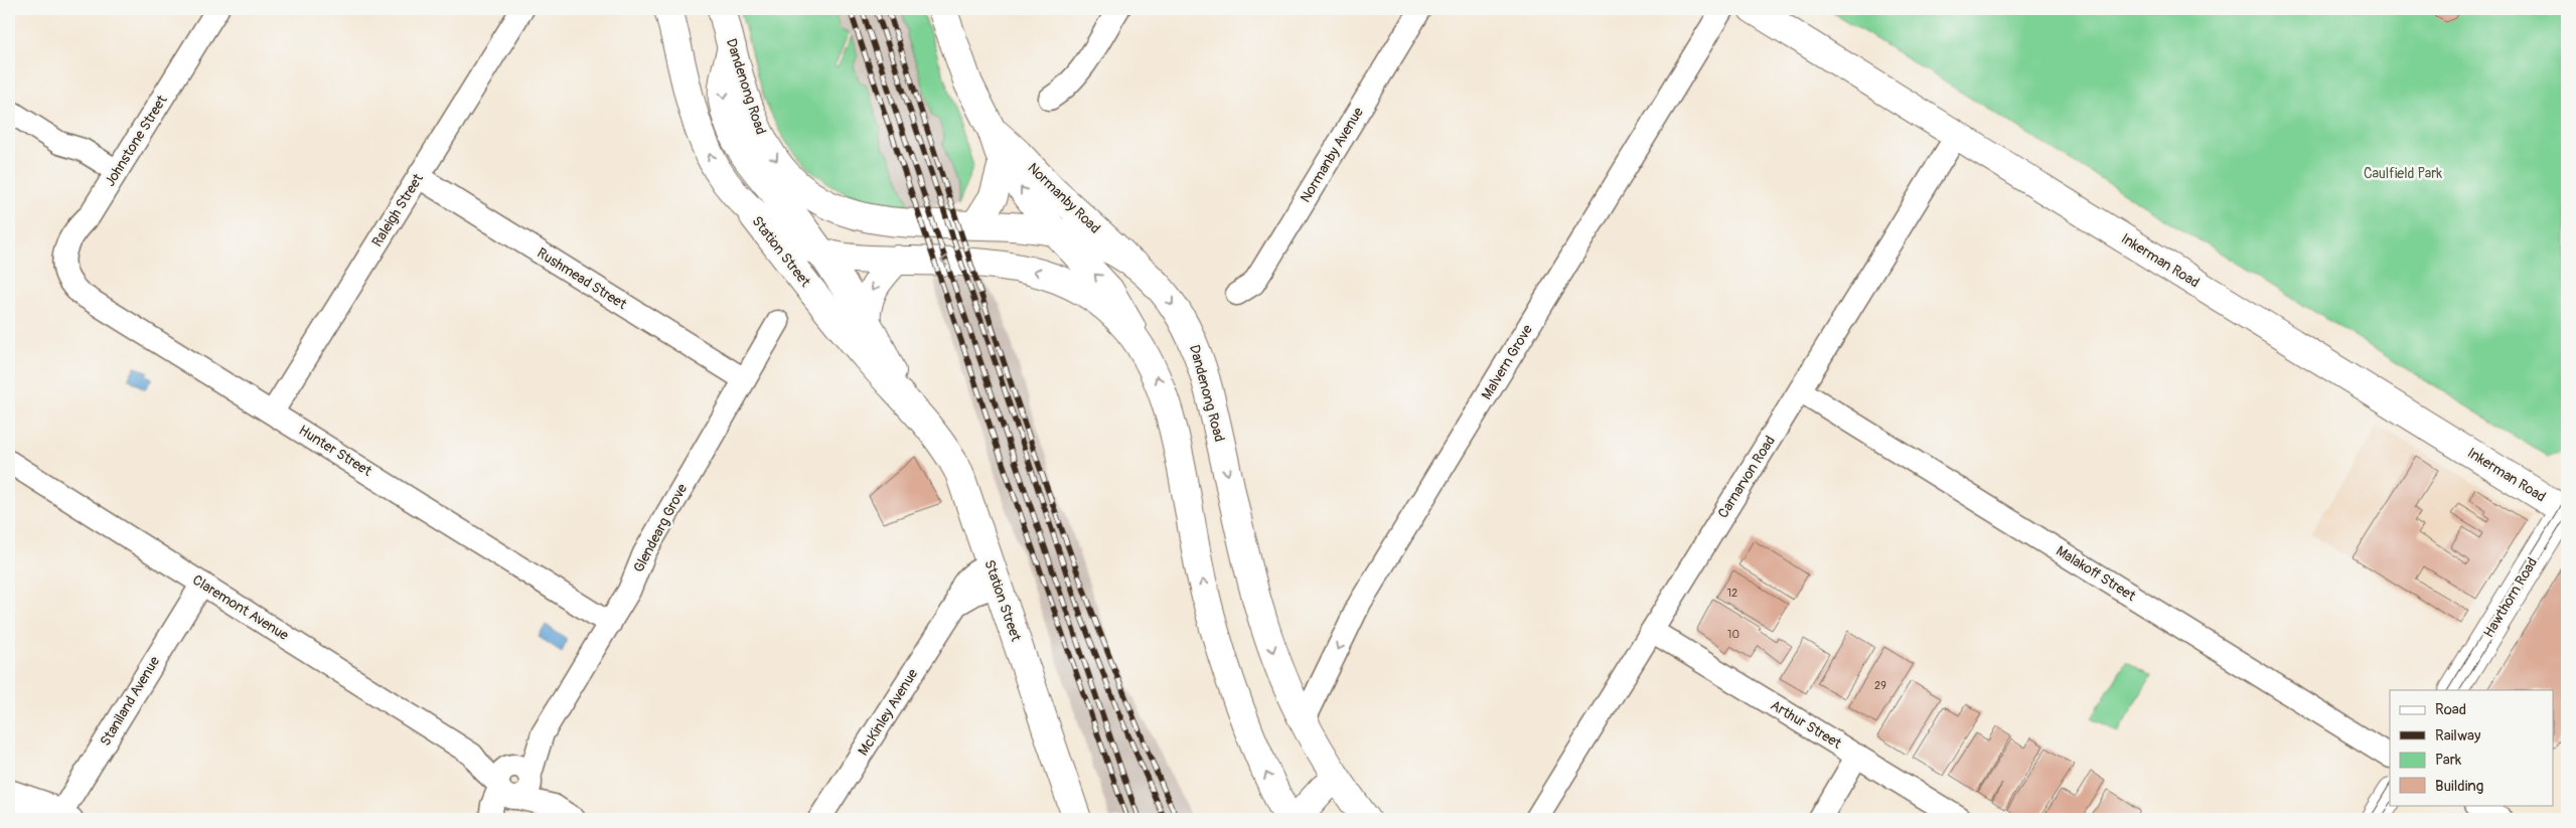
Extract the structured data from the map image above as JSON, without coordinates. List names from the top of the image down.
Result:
{
  "streets": {
    "main road": [
      "Dandenong Road",
      "Normanby Road",
      "Station Street",
      "Inkerman Road",
      "Hawthorn Road"
    ],
    "street": [
      "Johnstone Street",
      "Normanby Avenue",
      "Raleigh Street",
      "Rushmead Street",
      "Malvern Grove",
      "Hunter Street",
      "Carnarvon Road",
      "Glendearg Grove",
      "Malakoff Street",
      "Claremont Avenue",
      "Staniland Avenue",
      "McKinley Avenue",
      "Arthur Street"
    ]
  },
  "crossings": [
    ["Dandenong Road", "Normanby Road"],
    ["Dandenong Road", "Station Street"],
    ["Dandenong Road", "Malvern Grove"],
    ["Johnstone Street", "Hunter Street"],
    ["Raleigh Street", "Rushmead Street"],
    ["Raleigh Street", "Hunter Street"],
    ["Station Street", "McKinley Avenue"],
    ["Inkerman Road", "Carnarvon Road"],
    ["Inkerman Road", "Hawthorn Road"],
    ["Rushmead Street", "Glendearg Grove"],
    ["Hunter Street", "Glendearg Grove"],
    ["Carnarvon Road", "Malakoff Street"],
    ["Carnarvon Road", "Arthur Street"],
    ["Glendearg Grove", "Claremont Avenue"],
    ["Claremont Avenue", "Staniland Avenue"]
  ],
  "one_way": ["Malvern Grove"],
  "parks": ["Caulfield Park"],
  "house_numbers": ["12", "10", "29"],
  "legend": [
    "Road",
    "Railway",
    "Park",
    "Building"
  ]
}
